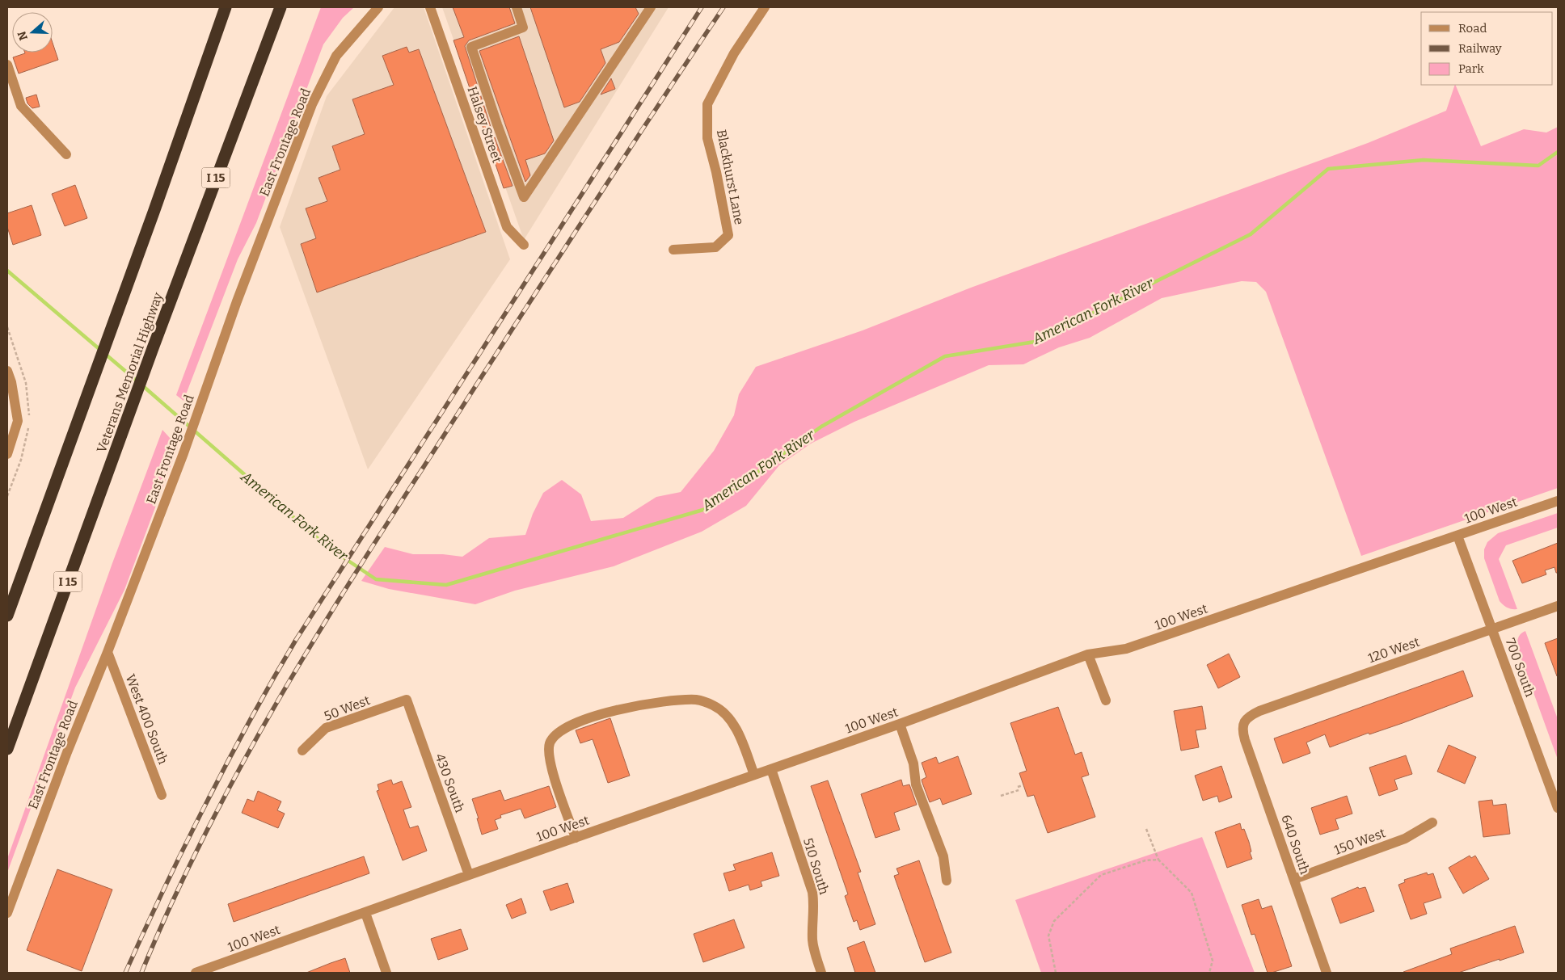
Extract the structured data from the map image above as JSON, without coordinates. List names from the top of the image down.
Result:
{
  "streets": {
    "highway": ["I 15", "Veterans Memorial Highway"],
    "street": [
      "Halsey Street",
      "East Frontage Road",
      "Blackhurst Lane",
      "100 West",
      "120 West",
      "700 South",
      "50 West",
      "West 400 South",
      "430 South",
      "150 West",
      "640 South",
      "510 South"
    ]
  },
  "crossings": [
    ["East Frontage Road", "West 400 South"],
    ["100 West", "700 South"],
    ["100 West", "430 South"],
    ["100 West", "510 South"],
    ["120 West", "700 South"],
    ["120 West", "640 South"],
    ["50 West", "430 South"],
    ["150 West", "640 South"]
  ],
  "water": ["American Fork River"],
  "legend": ["Road", "Railway", "Park"],
  "north": "left"
}
